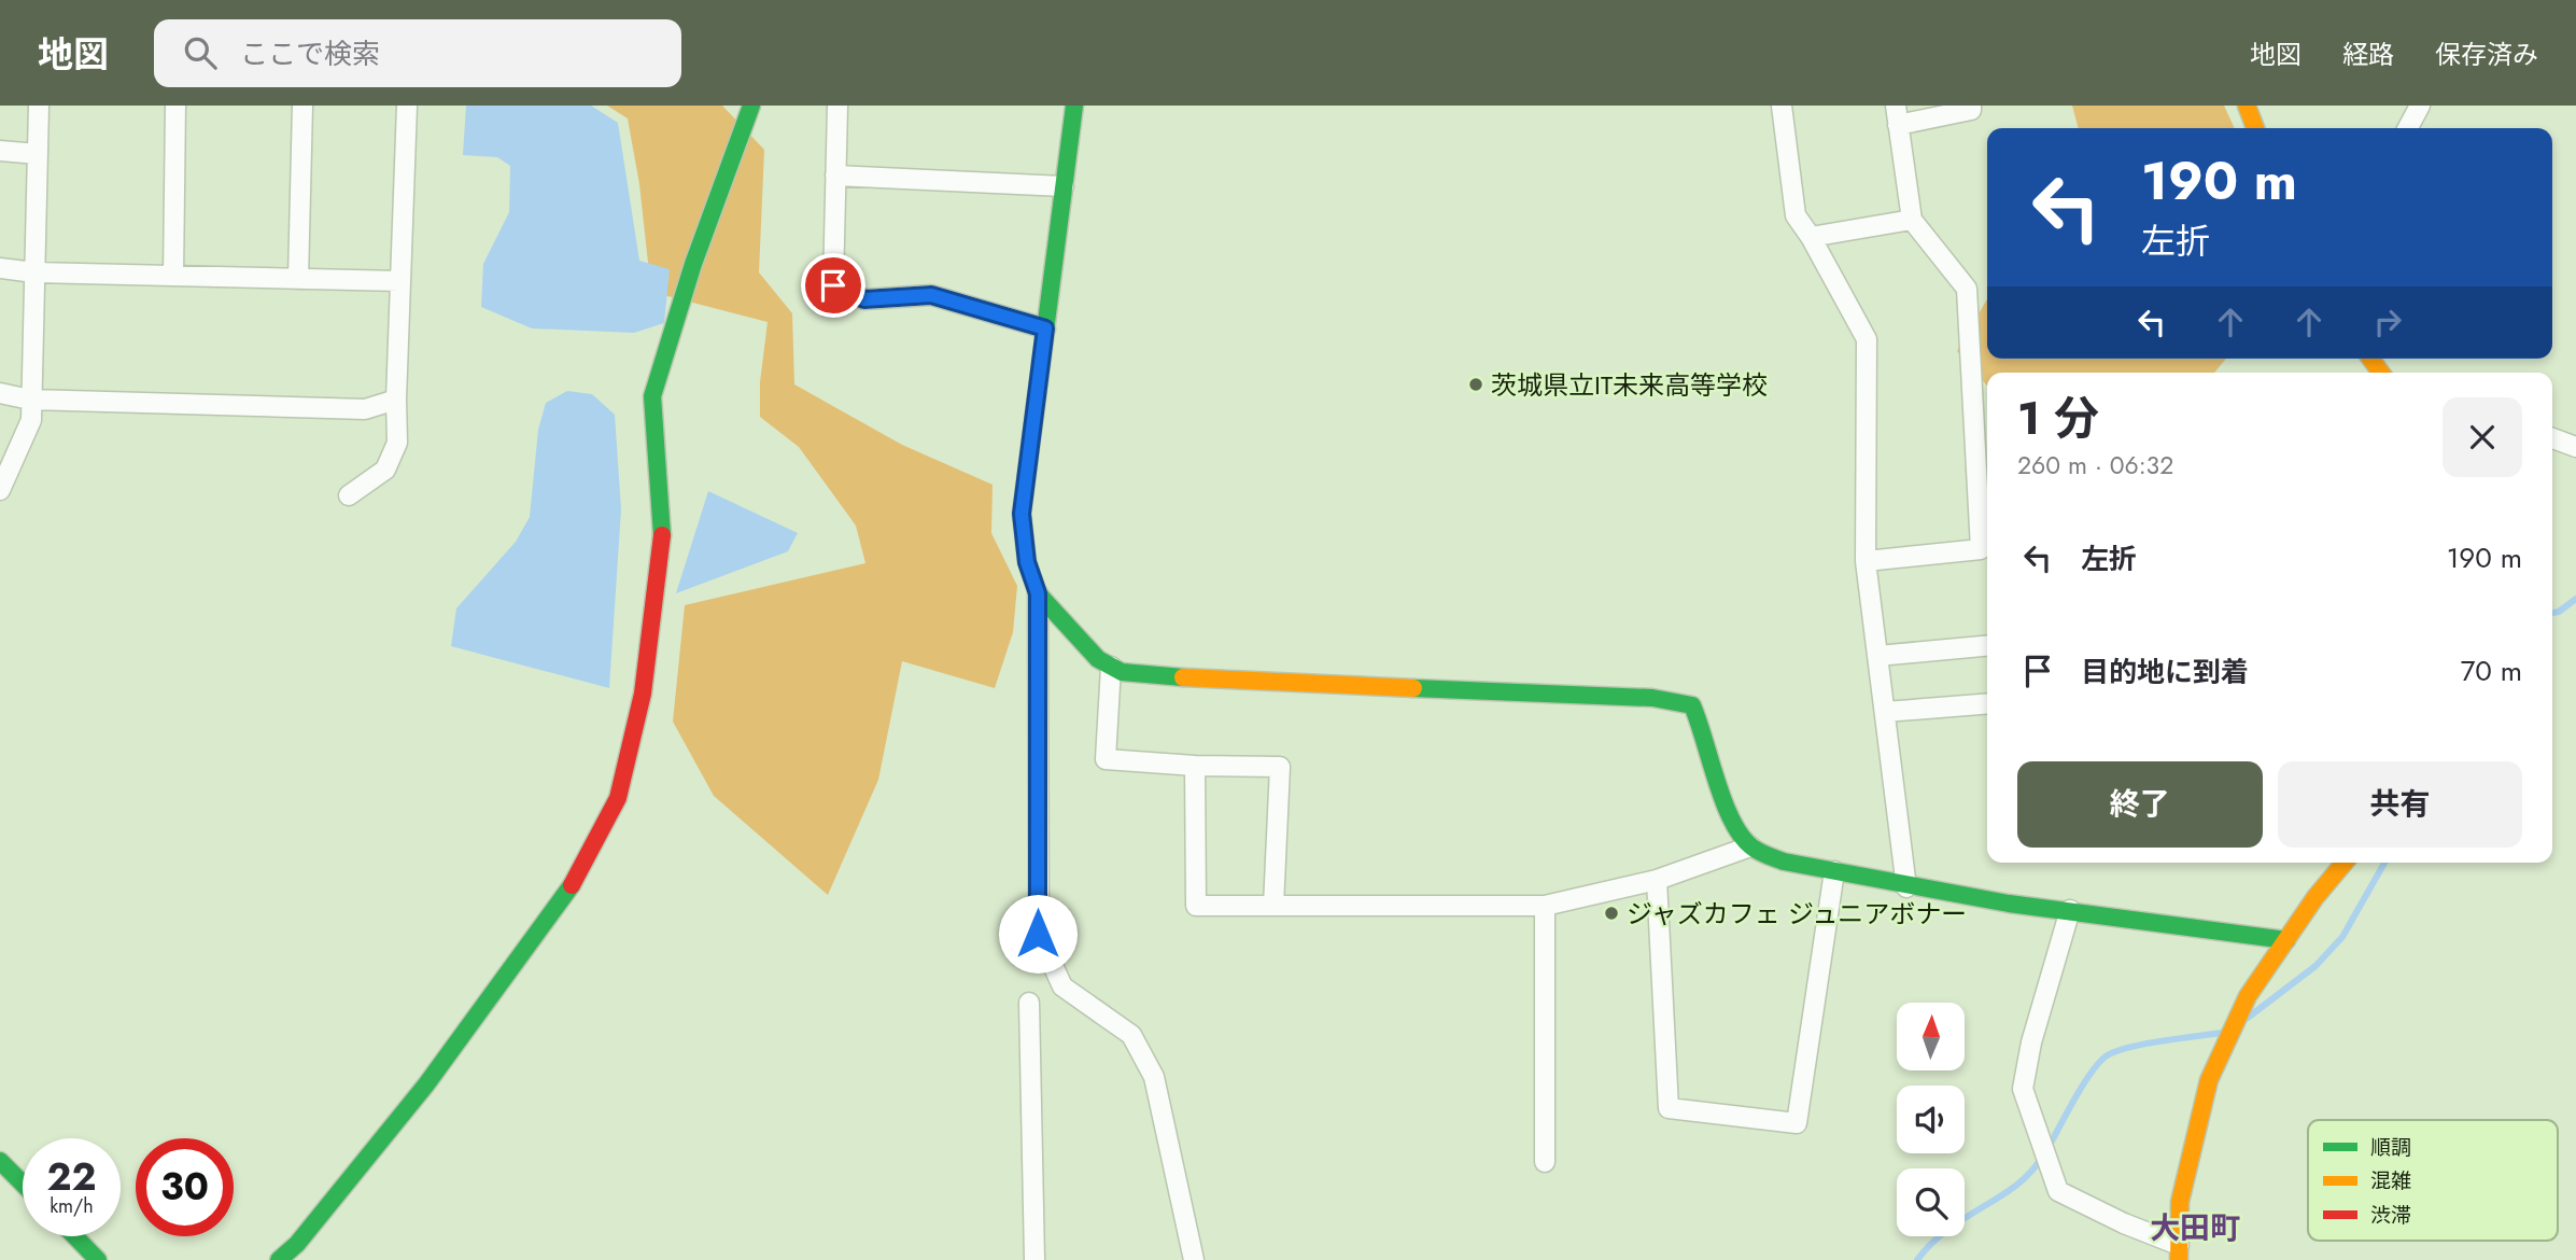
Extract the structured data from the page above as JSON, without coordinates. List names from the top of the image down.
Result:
{
  "districts": ["大田町"],
  "places": ["茨城県立IT未来高等学校", "ジャズカフェ ジュニアボナー"],
  "legend": ["順調", "混雑", "渋滞"],
  "north": "top",
  "page": {
    "header": "地図",
    "search": "ここで検索",
    "nav": ["地図", "経路", "保存済み"],
    "turn": ["190 m", "左折"],
    "heading": ["1 分", "260 m · 06:32"],
    "list": [
      {
        "name": "左折",
        "value": "190 m"
      },
      {
        "name": "目的地に到着",
        "value": "70 m"
      }
    ],
    "buttons": ["終了", "共有"],
    "speed": "22 km/h",
    "limit": "30"
  }
}
